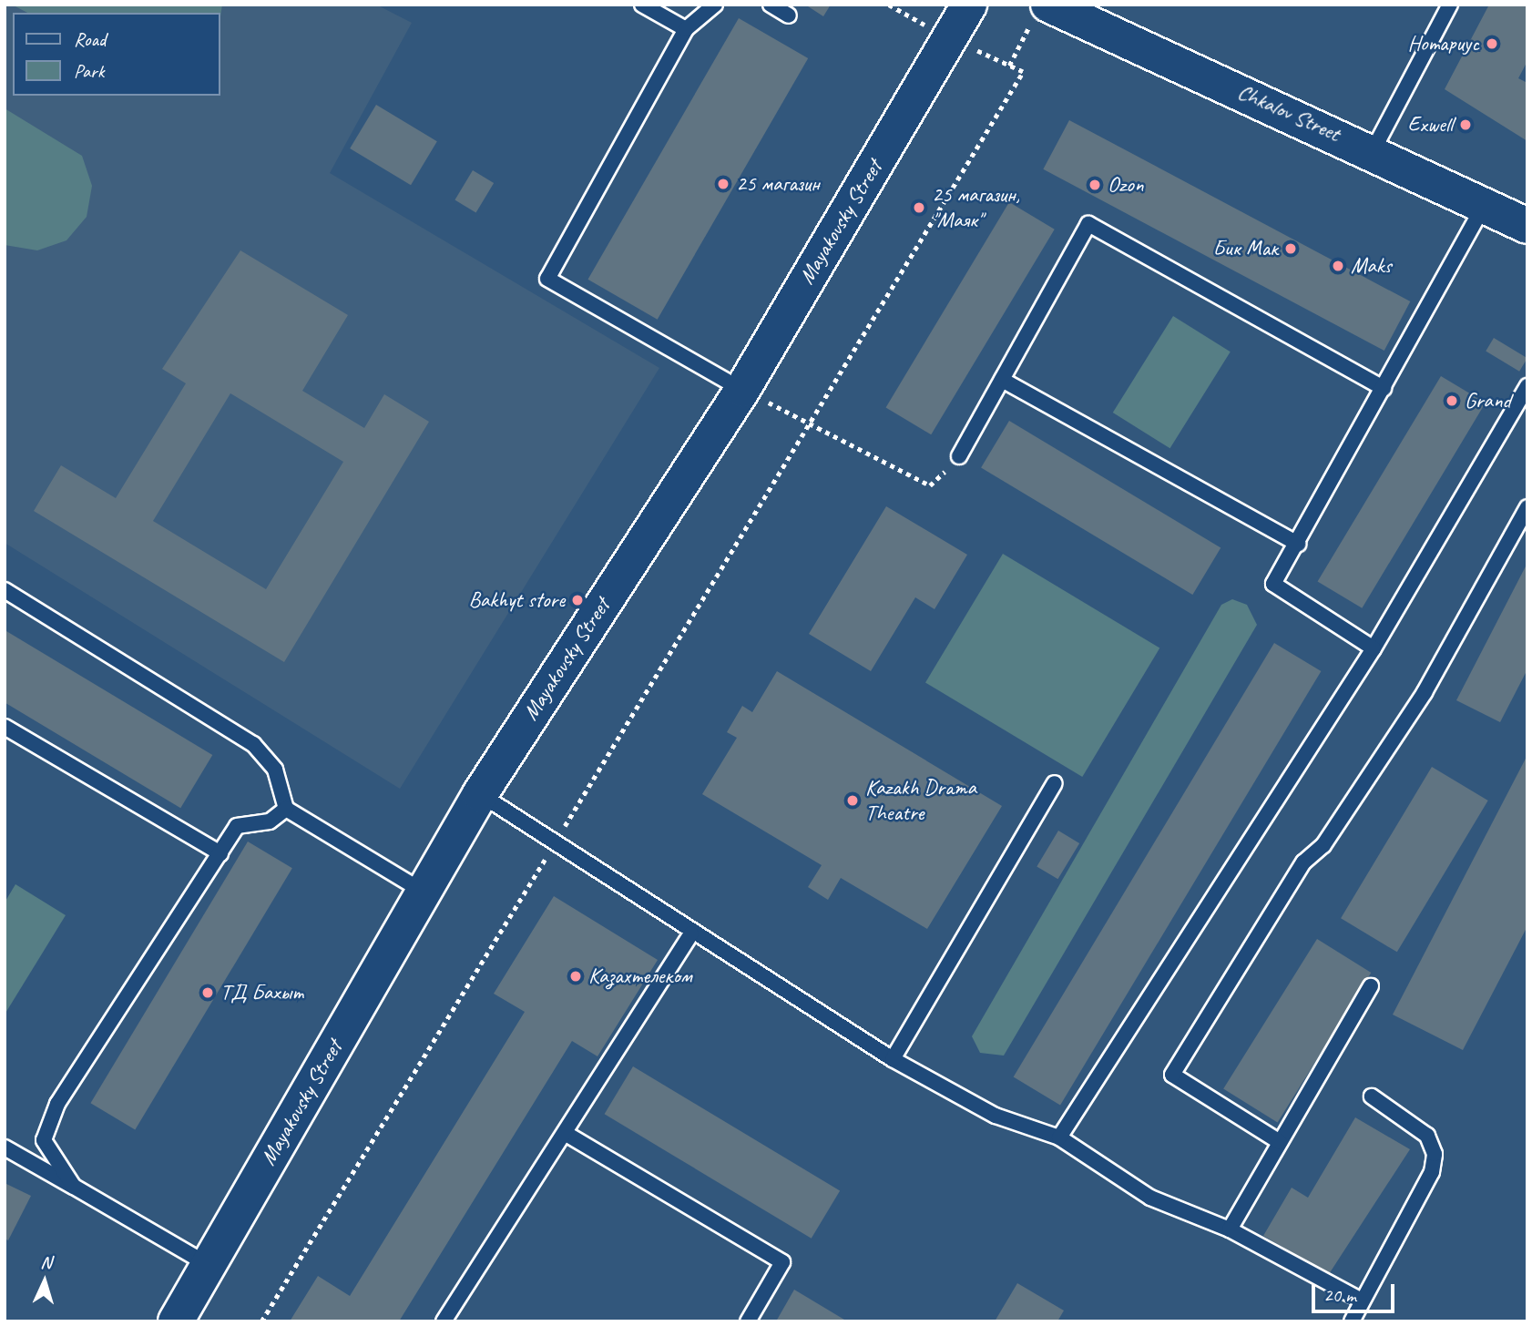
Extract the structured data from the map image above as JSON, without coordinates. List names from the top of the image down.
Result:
{
  "streets": {
    "street": ["Chkalov Street", "Mayakovsky Street"]
  },
  "places": [
    "Нотариус",
    "Exwell",
    "25 магазин",
    "Ozon",
    "25 магазин, \"Маяк\"",
    "Бик Мак",
    "Maks",
    "Grand",
    "Bakhyt store",
    "Kazakh Drama Theatre",
    "Казахтелеком",
    "ТД Бахыт"
  ],
  "legend": ["Road", "Park"],
  "scale_bar": "20 m",
  "north": "top"
}
